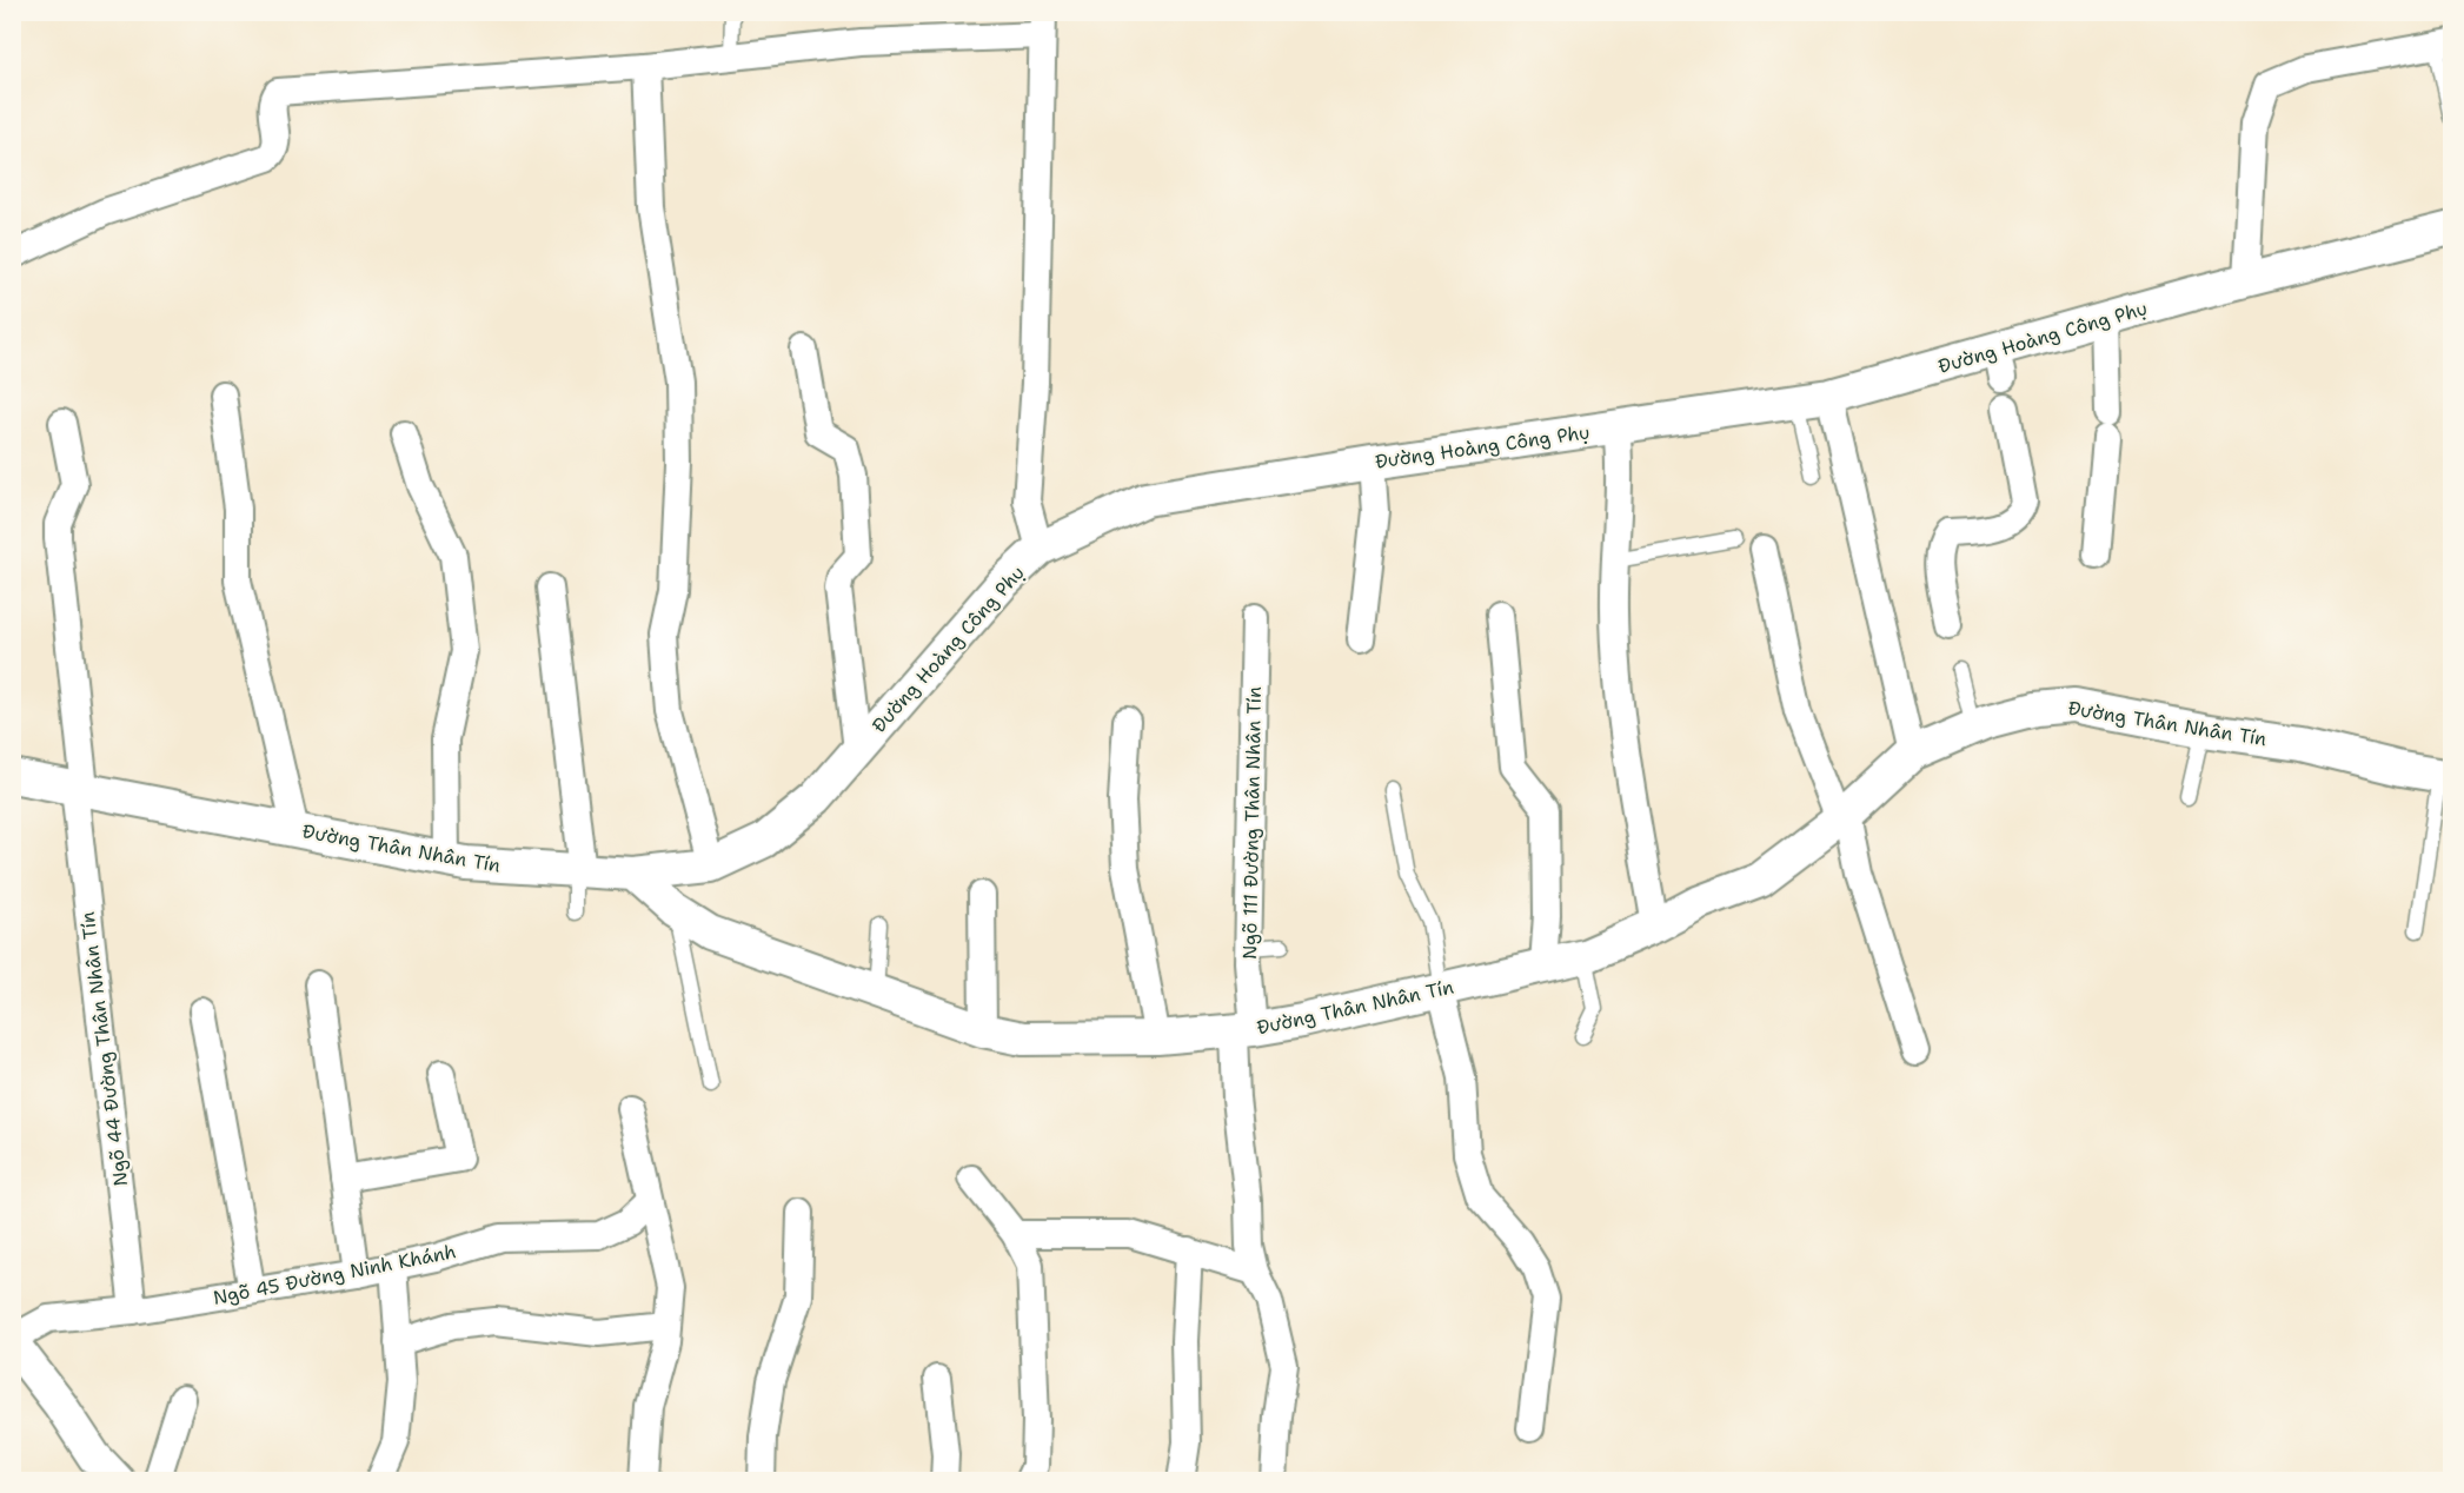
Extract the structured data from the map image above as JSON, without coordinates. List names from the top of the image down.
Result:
{
  "streets": {
    "street": [
      "Đường Hoàng Công Phụ",
      "Đường Thân Nhân Tín",
      "Ngõ 111 Đường Thân Nhân Tín",
      "Ngõ 44 Đường Thân Nhân Tín",
      "Ngõ 45 Đường Ninh Khánh"
    ]
  },
  "crossings": [
    ["Đường Hoàng Công Phụ", "Đường Thân Nhân Tín"],
    ["Đường Thân Nhân Tín", "Ngõ 111 Đường Thân Nhân Tín"],
    ["Đường Thân Nhân Tín", "Ngõ 44 Đường Thân Nhân Tín"],
    ["Ngõ 44 Đường Thân Nhân Tín", "Ngõ 45 Đường Ninh Khánh"]
  ]
}
